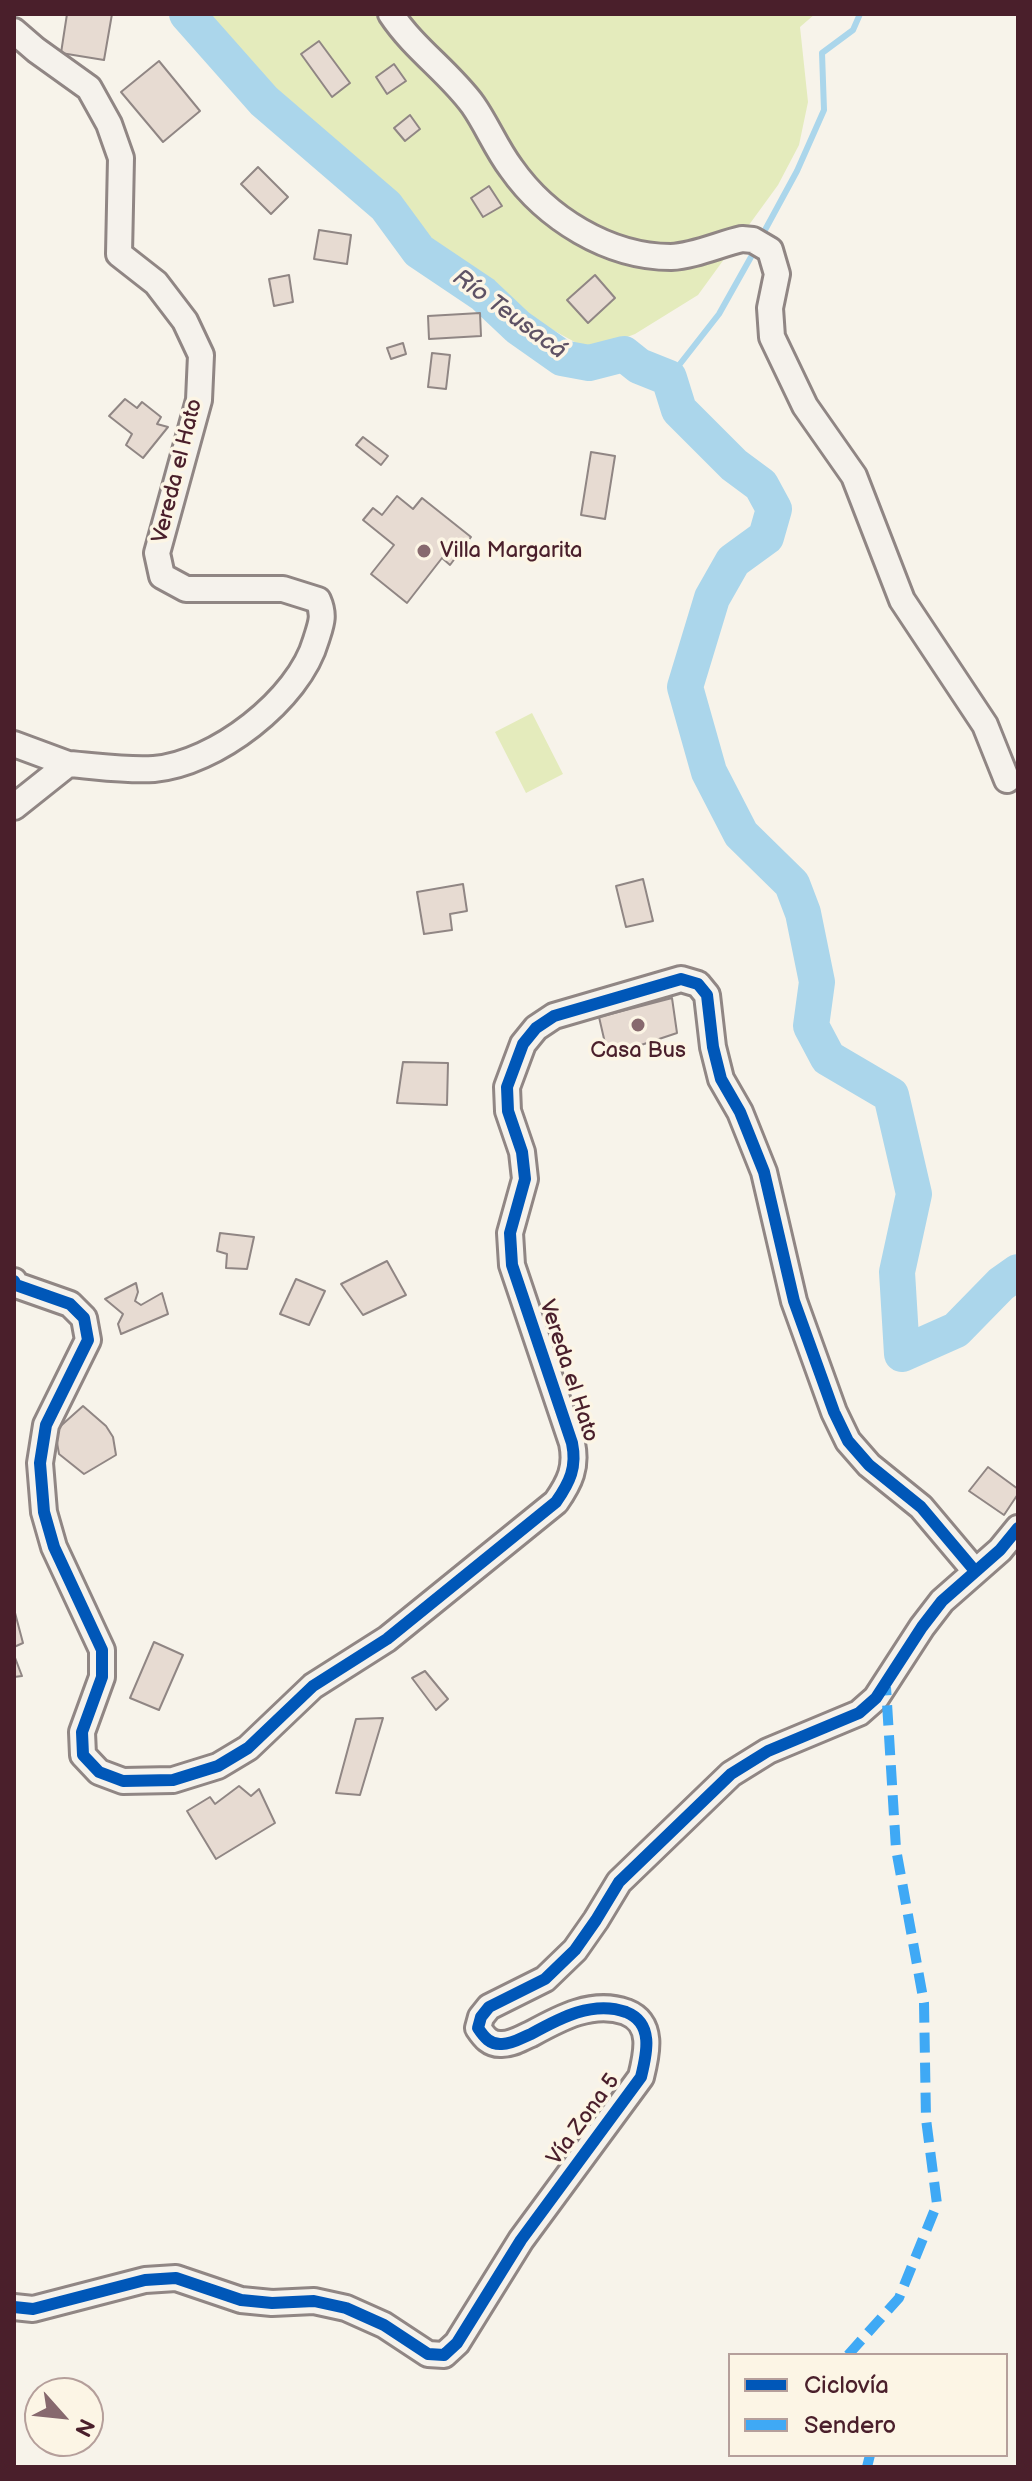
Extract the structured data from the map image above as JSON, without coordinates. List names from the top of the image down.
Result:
{
  "streets": {
    "street": ["Vereda el Hato", "Vía Zona 5"]
  },
  "crossings": [
    ["Vereda el Hato", "Vía Zona 5"]
  ],
  "water": ["Río Teusacá"],
  "places": ["Villa Margarita", "Casa Bus"],
  "legend": ["Ciclovía", "Sendero"],
  "north": "bottom right"
}
